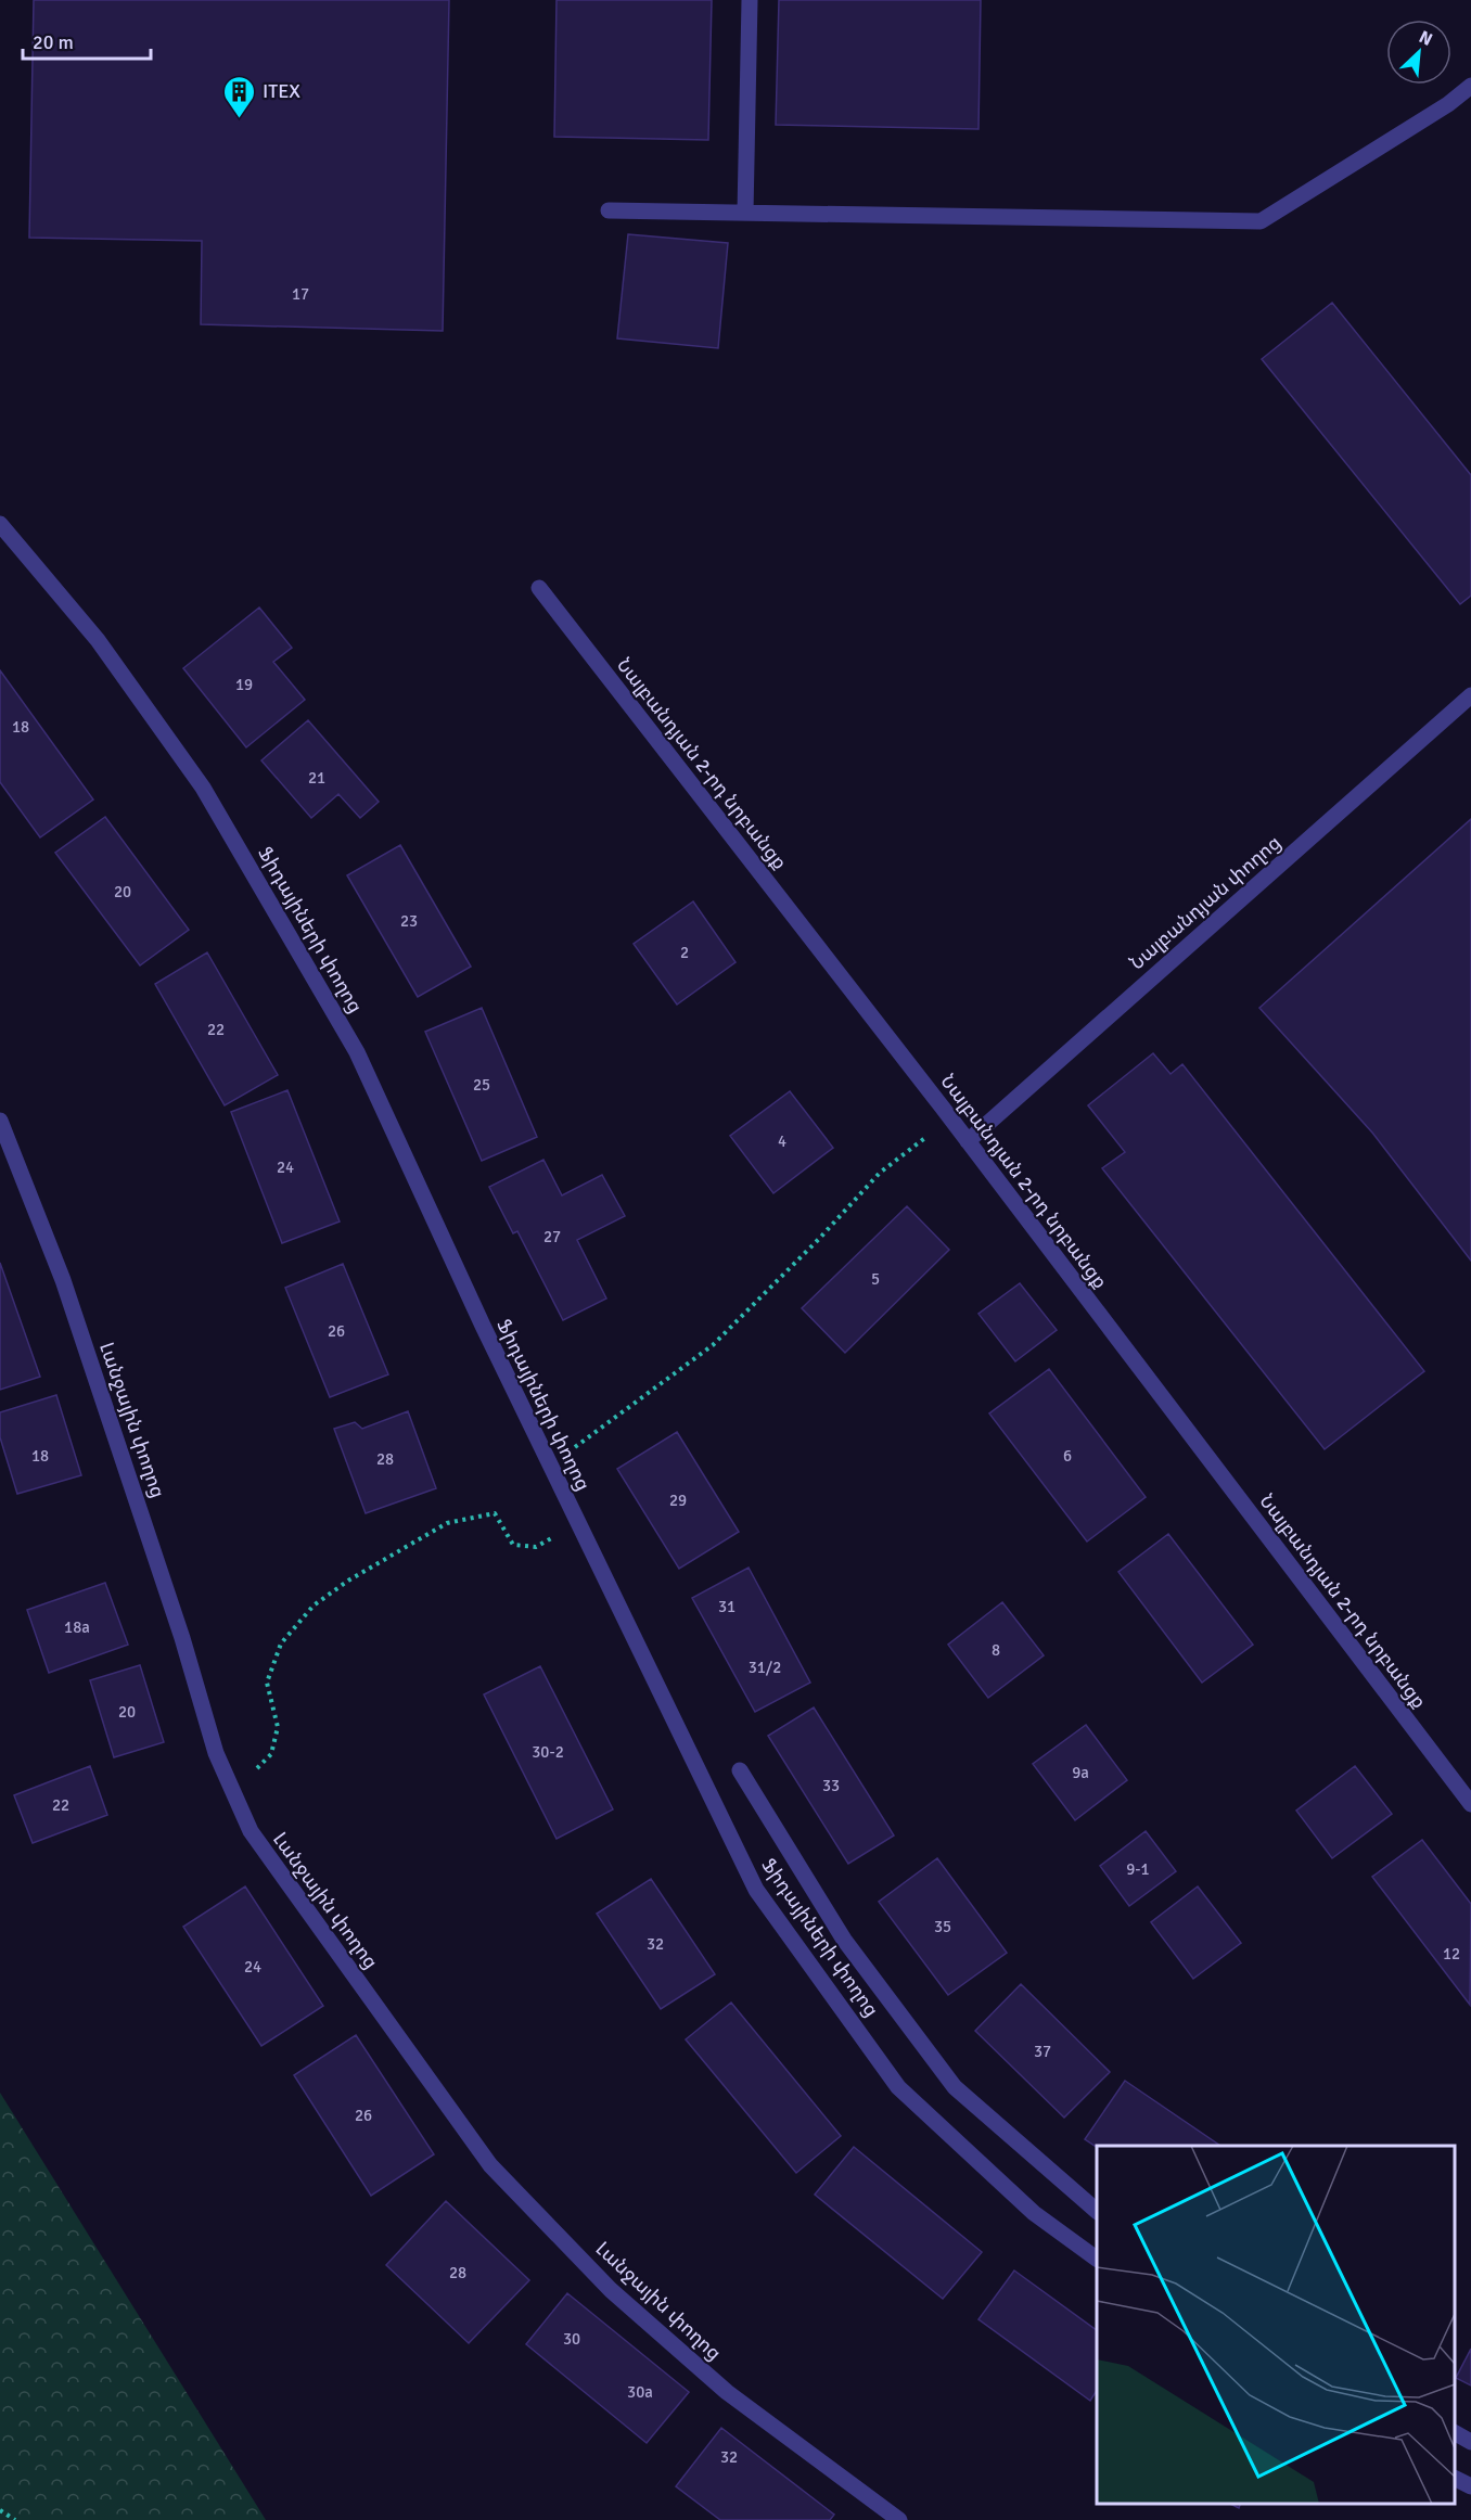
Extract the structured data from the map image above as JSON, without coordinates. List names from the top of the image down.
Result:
{
  "streets": {
    "street": [
      "Նալբանդյան 2-րդ նրբանցք",
      "Նալբանդյան փողոց",
      "Ֆիդայիների փողոց",
      "Լանջային փողոց"
    ]
  },
  "crossings": [
    ["Նալբանդյան 2-րդ նրբանցք", "Նալբանդյան փողոց"]
  ],
  "places": {
    "building": ["ITEX"]
  },
  "house_numbers": [
    "17",
    "19",
    "18",
    "21",
    "20",
    "23",
    "2",
    "22",
    "25",
    "4",
    "24",
    "27",
    "5",
    "26",
    "18",
    "6",
    "28",
    "29",
    "31",
    "18a",
    "8",
    "31/2",
    "20",
    "30-2",
    "9a",
    "33",
    "22",
    "9-1",
    "35",
    "32",
    "12",
    "24",
    "37",
    "26",
    "28",
    "30",
    "30a",
    "32"
  ],
  "scale_bar": "20 m",
  "north": "top right"
}
